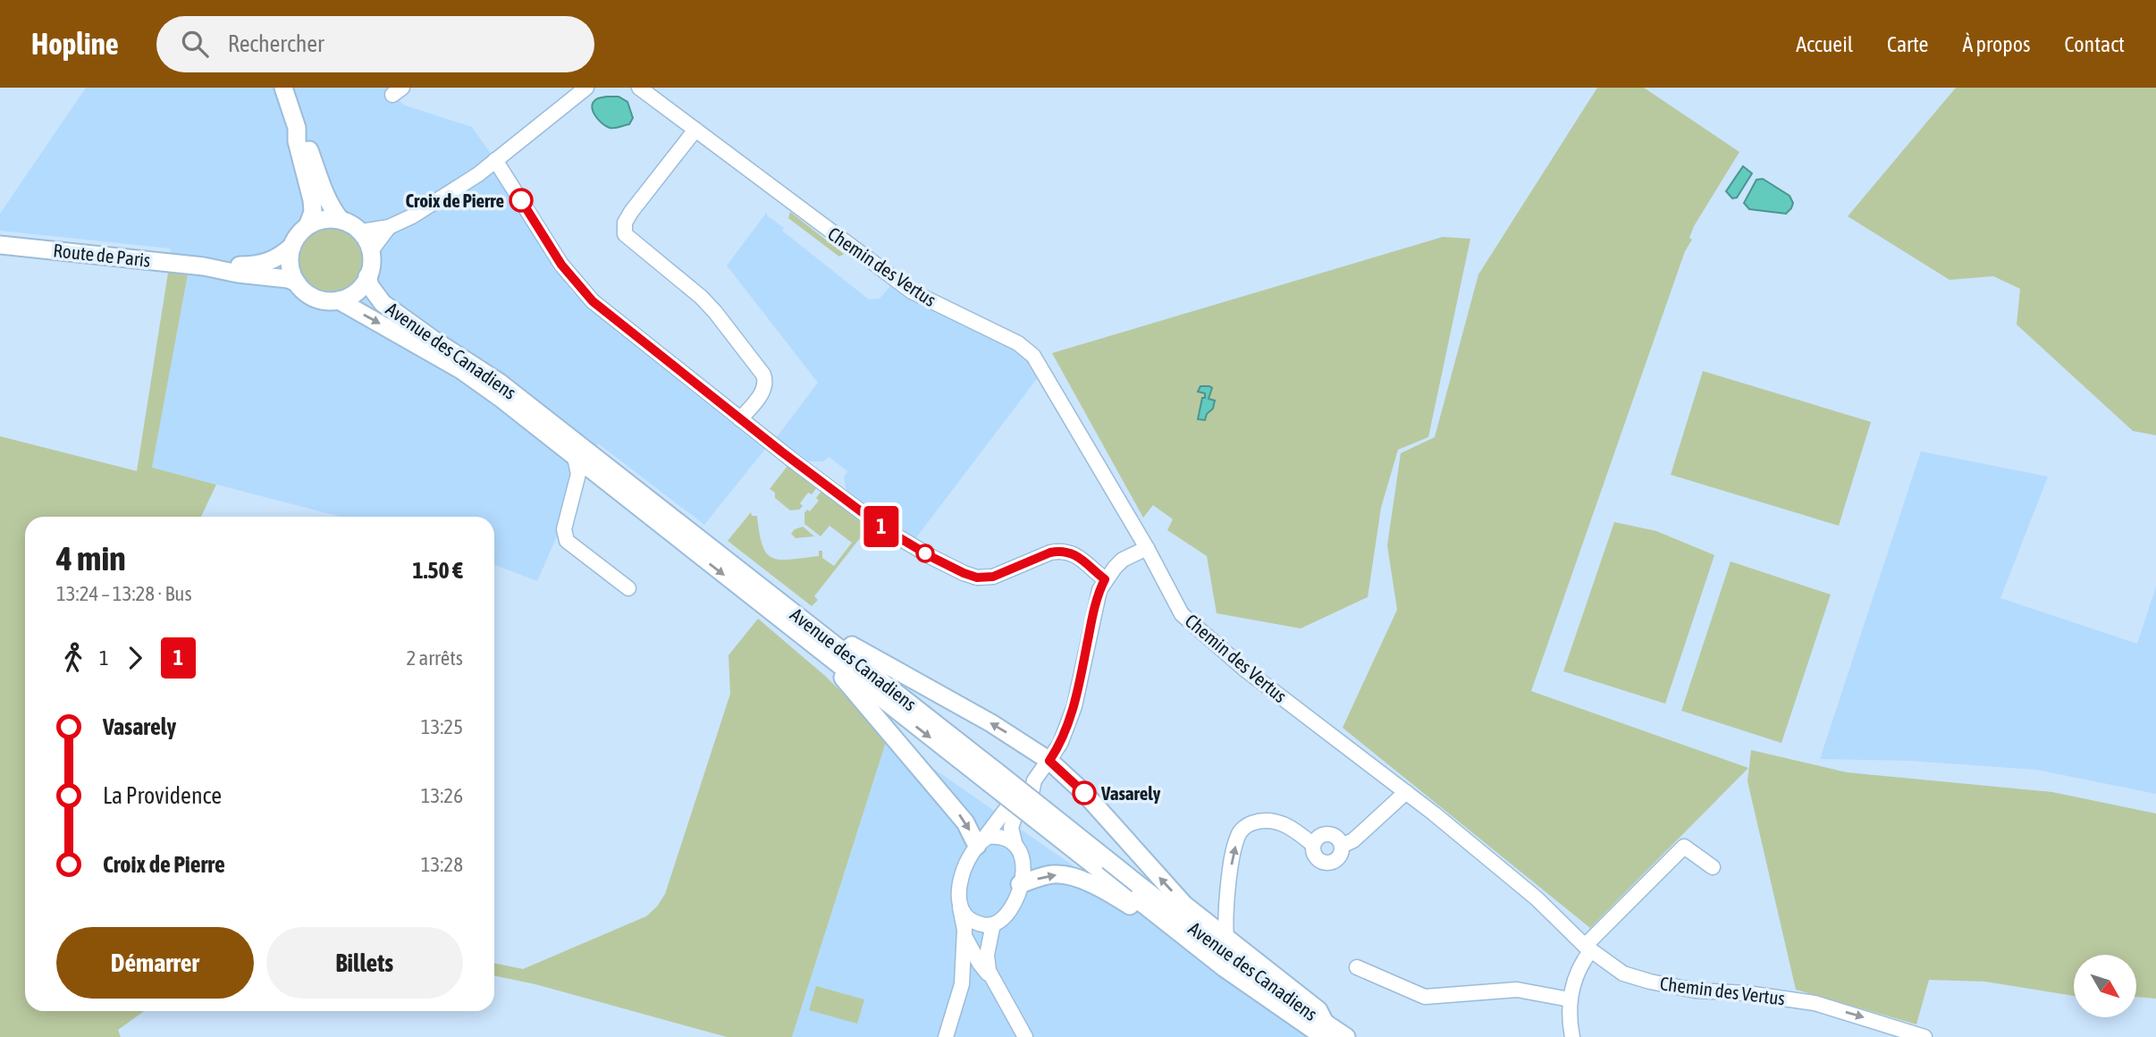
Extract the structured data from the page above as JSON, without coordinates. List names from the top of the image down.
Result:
{
  "streets": {
    "main road": ["Route de Paris", "Avenue des Canadiens"],
    "street": ["Chemin des Vertus"]
  },
  "places": ["Croix de Pierre", "Vasarely"],
  "lines": ["bus line 1"],
  "north": "bottom right",
  "page": {
    "header": "Hopline",
    "search": "Rechercher",
    "nav": [
      "Accueil",
      "Carte",
      "À propos",
      "Contact"
    ],
    "on_map": "1",
    "heading": ["4 min", "13:24 – 13:28 · Bus", "1.50 €"],
    "legs": ["1", "1", "2 arrêts"],
    "list": [
      {
        "name": "Vasarely",
        "value": "13:25"
      },
      {
        "name": "La Providence",
        "value": "13:26"
      },
      {
        "name": "Croix de Pierre",
        "value": "13:28"
      }
    ],
    "buttons": ["Démarrer", "Billets"]
  }
}
